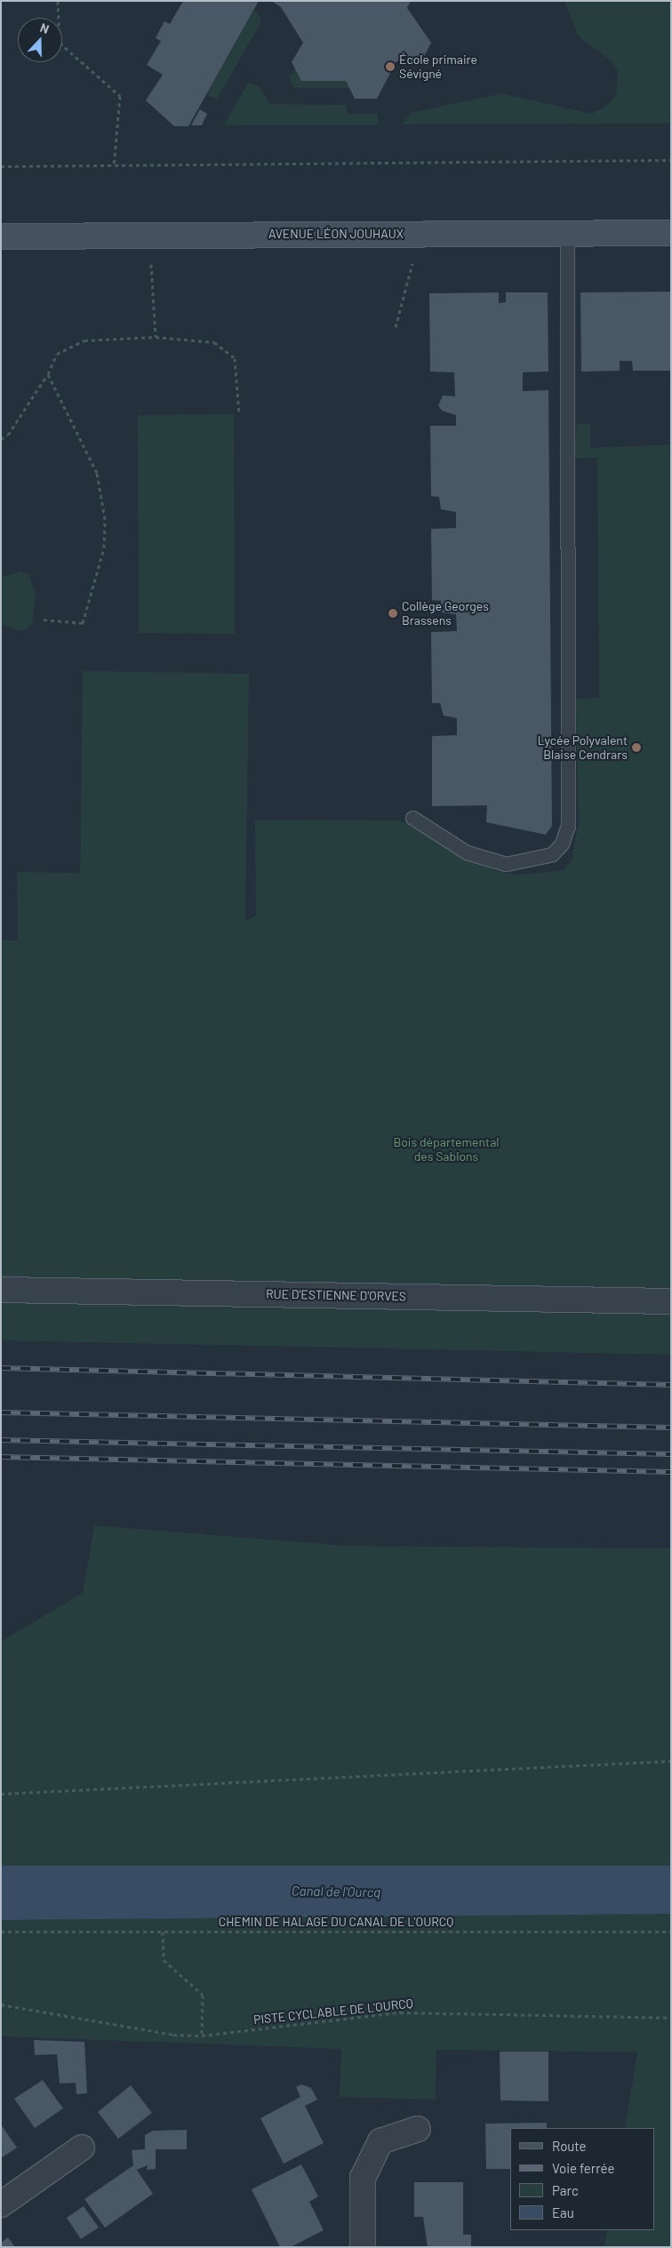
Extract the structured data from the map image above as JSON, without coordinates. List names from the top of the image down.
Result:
{
  "streets": {
    "street": ["AVENUE LÉON JOUHAUX", "RUE D'ESTIENNE D'ORVES"],
    "path": ["CHEMIN DE HALAGE DU CANAL DE L'OURCQ", "PISTE CYCLABLE DE L'OURCQ"]
  },
  "water": ["Canal de l'Ourcq"],
  "parks": ["Bois départemental des Sablons"],
  "places": ["École primaire Sévigné", "Collège Georges Brassens", "Lycée Polyvalent Blaise Cendrars"],
  "legend": [
    "Route",
    "Voie ferrée",
    "Parc",
    "Eau"
  ],
  "north": "top"
}
